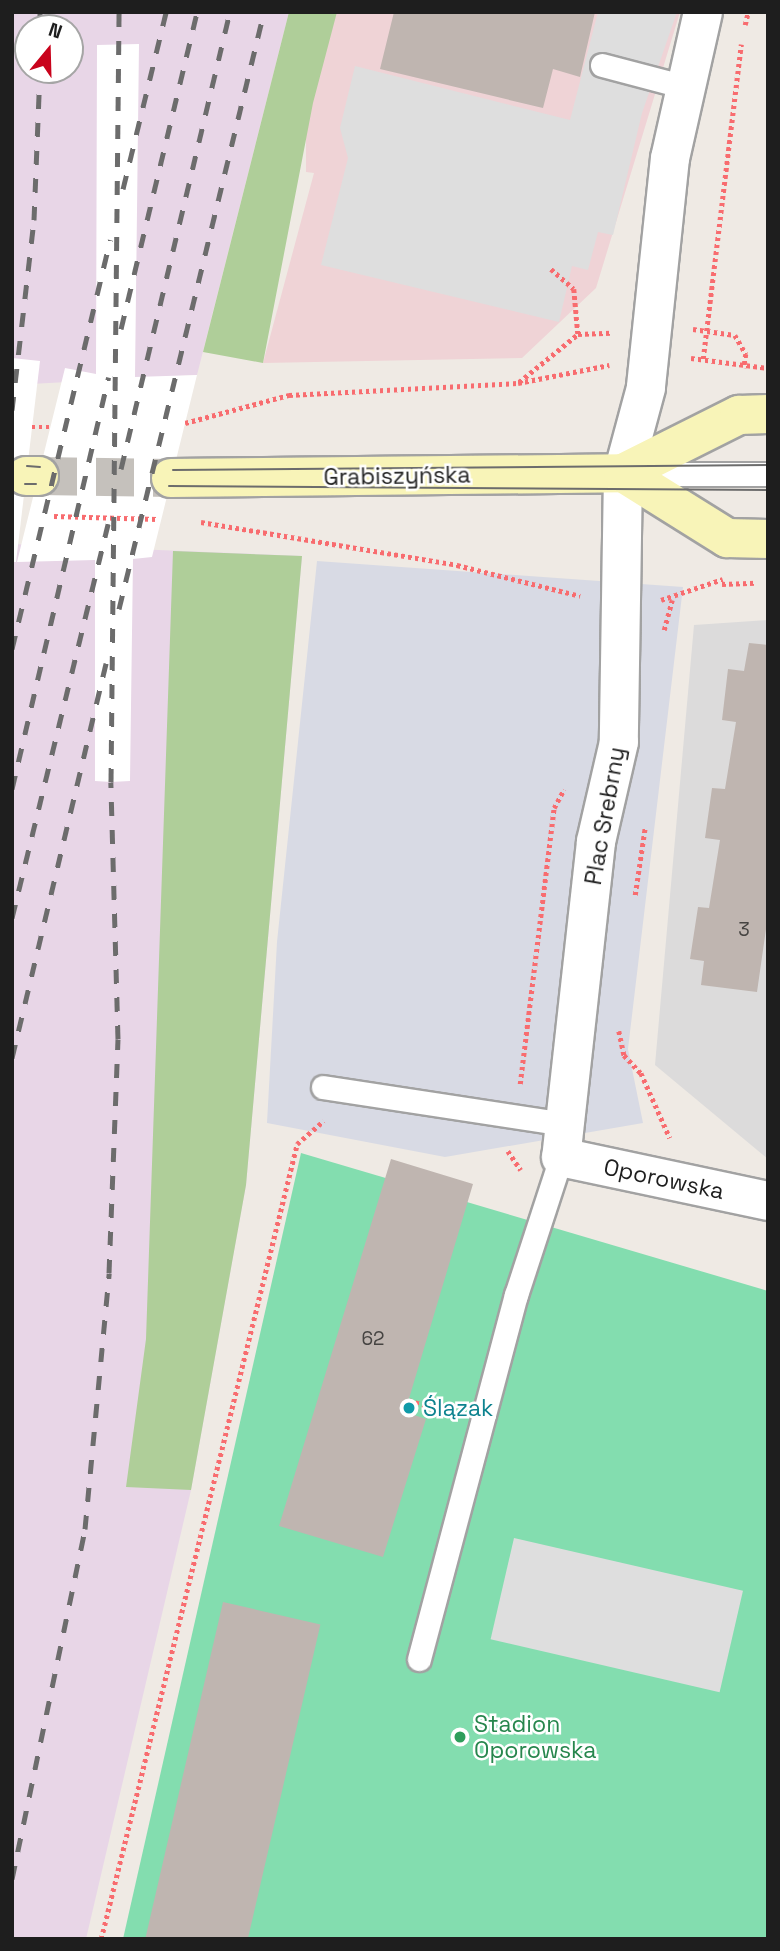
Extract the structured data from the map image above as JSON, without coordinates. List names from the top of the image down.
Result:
{
  "streets": {
    "main road": ["Grabiszyńska"],
    "street": ["Plac Srebrny", "Oporowska"]
  },
  "crossings": [
    ["Grabiszyńska", "Plac Srebrny"],
    ["Plac Srebrny", "Oporowska"]
  ],
  "places": ["Ślązak", "Stadion Oporowska"],
  "house_numbers": ["3", "62"],
  "north": "top"
}
